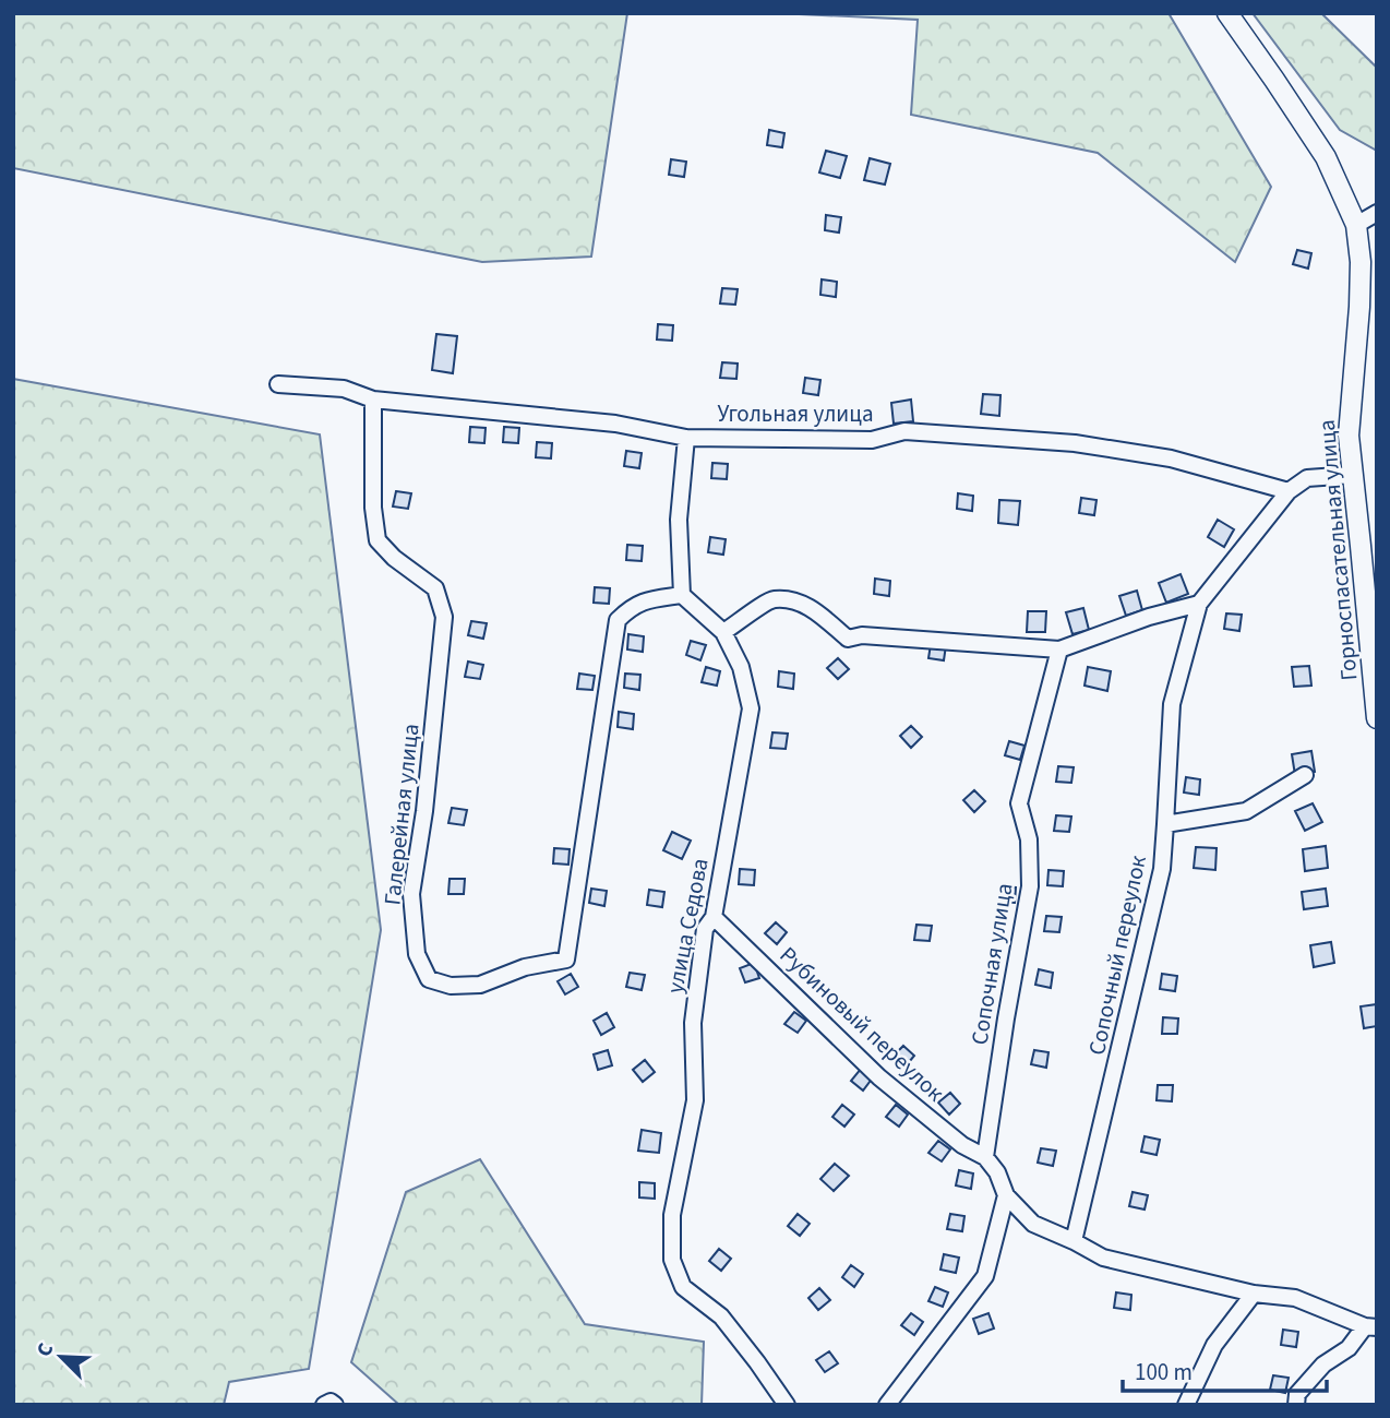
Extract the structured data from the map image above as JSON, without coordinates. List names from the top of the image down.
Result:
{
  "streets": {
    "main road": ["Горноспасательная улица"],
    "street": [
      "Угольная улица",
      "Галерейная улица",
      "улица Седова",
      "Сопочный переулок",
      "Сопочная улица",
      "Рубиновый переулок"
    ]
  },
  "crossings": [
    ["Угольная улица", "Галерейная улица"],
    ["Галерейная улица", "улица Седова"],
    ["улица Седова", "Рубиновый переулок"],
    ["Сопочная улица", "Рубиновый переулок"]
  ],
  "scale_bar": "100 m",
  "north": "top left"
}
